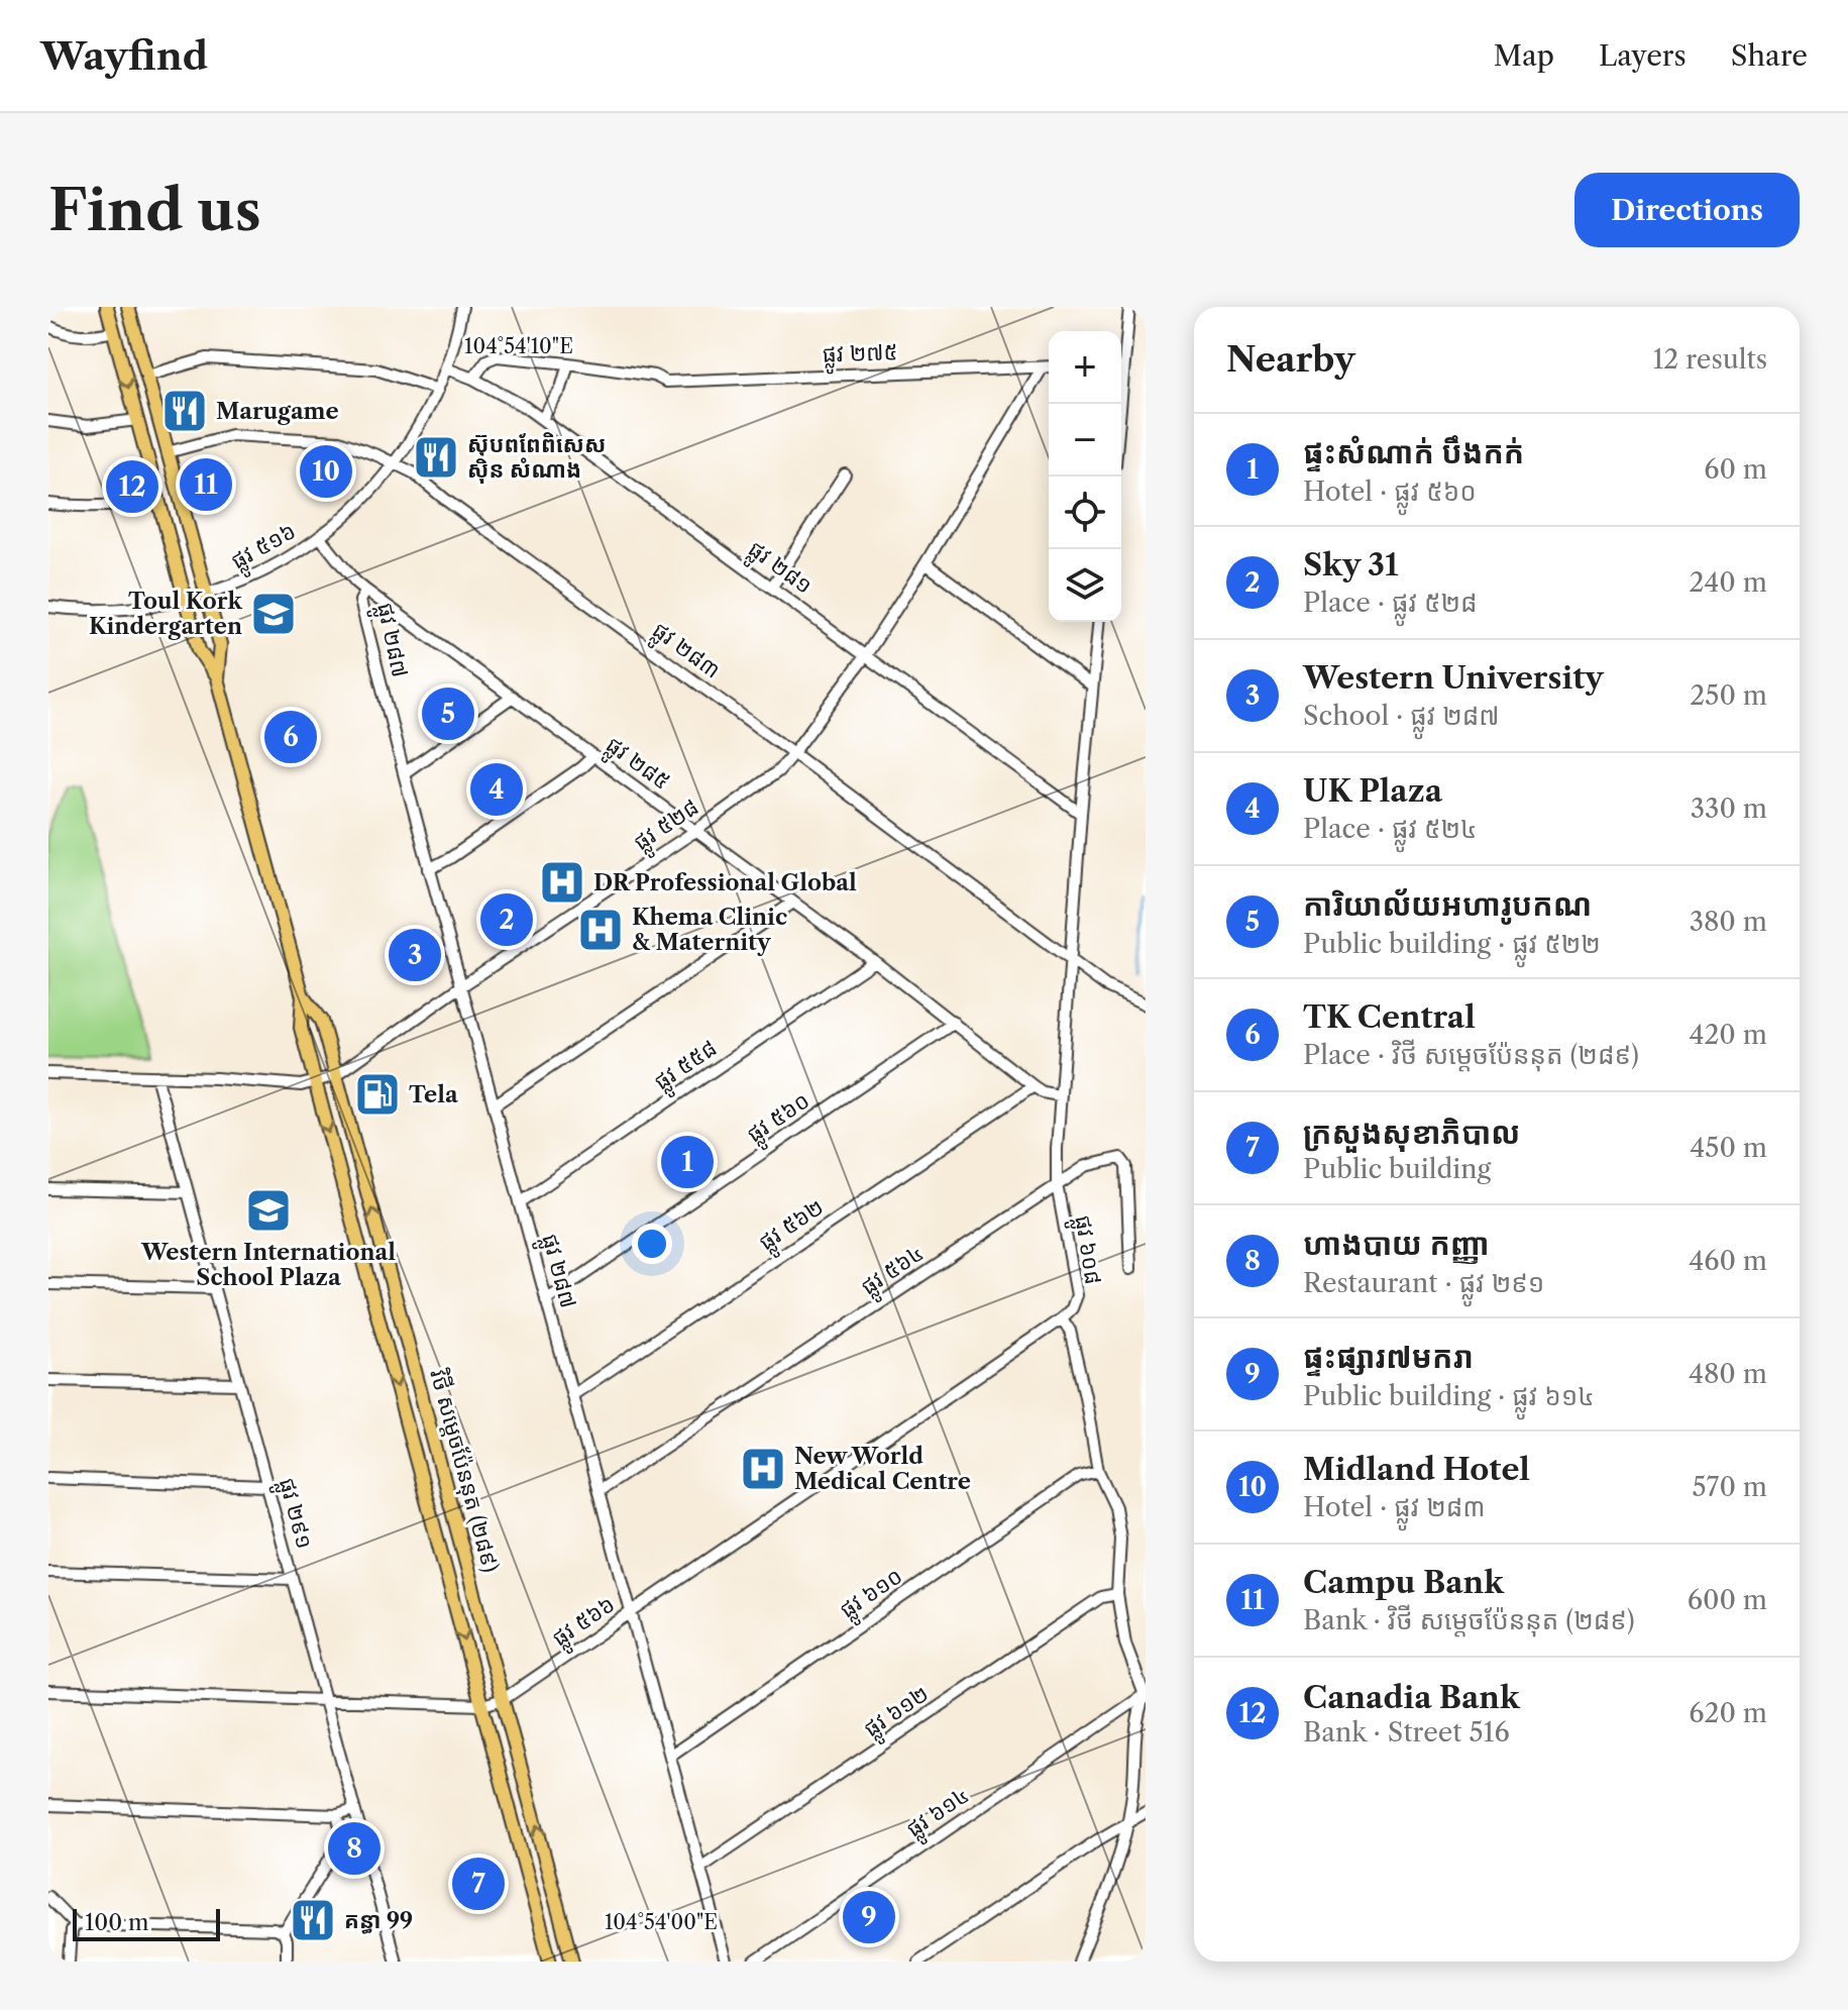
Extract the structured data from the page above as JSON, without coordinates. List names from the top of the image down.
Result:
{
  "streets": {
    "main road": ["វិថី សម្តេចប៉ែននុត (២៨៩)"],
    "street": [
      "ផ្លូវ ២៧៥",
      "ផ្លូវ ៥១៦",
      "ផ្លូវ ២៨១",
      "ផ្លូវ ២៨៧",
      "ផ្លូវ ២៨៣",
      "ផ្លូវ ២៨៥",
      "ផ្លូវ ៥២៨",
      "ផ្លូវ ៥៥៨",
      "ផ្លូវ ៥៦០",
      "ផ្លូវ ៥៦២",
      "ផ្លូវ ៦០៨",
      "ផ្លូវ ៥៦៤",
      "ផ្លូវ ២៩១",
      "ផ្លូវ ៦១០",
      "ផ្លូវ ៥៦៦",
      "ផ្លូវ ៦១២",
      "ផ្លូវ ៦១៤"
    ]
  },
  "crossings": [
    ["ផ្លូវ ២៧៥", "ផ្លូវ ២៨១"],
    ["ផ្លូវ ២៧៥", "ផ្លូវ ៥២៨"],
    ["ផ្លូវ ៥១៦", "ផ្លូវ ២៨១"],
    ["ផ្លូវ ៥១៦", "ផ្លូវ ២៨៣"],
    ["ផ្លូវ ៥១៦", "ផ្លូវ ២៨៥"],
    ["ផ្លូវ ៥១៦", "វិថី សម្តេចប៉ែននុត (២៨៩)"],
    ["ផ្លូវ ២៨១", "ផ្លូវ ៥២៨"],
    ["ផ្លូវ ២៨១", "ផ្លូវ ៦០៨"],
    ["ផ្លូវ ២៨៧", "ផ្លូវ ២៨៥"],
    ["ផ្លូវ ២៨៧", "ផ្លូវ ៥២៨"],
    ["ផ្លូវ ២៨៧", "ផ្លូវ ៥៥៨"],
    ["ផ្លូវ ២៨៧", "ផ្លូវ ៥៦០"],
    ["ផ្លូវ ២៨៧", "ផ្លូវ ៥៦២"],
    ["ផ្លូវ ២៨៧", "ផ្លូវ ៥៦៤"],
    ["ផ្លូវ ២៨៧", "ផ្លូវ ៦១០"],
    ["ផ្លូវ ២៨៧", "ផ្លូវ ៥៦៦"],
    ["ផ្លូវ ២៨៧", "ផ្លូវ ៦១២"],
    ["ផ្លូវ ២៨៣", "ផ្លូវ ៥២៨"],
    ["ផ្លូវ ២៨៣", "ផ្លូវ ៦០៨"],
    ["ផ្លូវ ២៨៣", "វិថី សម្តេចប៉ែននុត (២៨៩)"],
    ["ផ្លូវ ២៨៥", "ផ្លូវ ៥២៨"],
    ["ផ្លូវ ២៨៥", "ផ្លូវ ៥៥៨"],
    ["ផ្លូវ ២៨៥", "ផ្លូវ ៥៦០"],
    ["ផ្លូវ ២៨៥", "ផ្លូវ ៥៦២"],
    ["ផ្លូវ ២៨៥", "ផ្លូវ ៦០៨"],
    ["ផ្លូវ ៥២៨", "វិថី សម្តេចប៉ែននុត (២៨៩)"],
    ["ផ្លូវ ៥២៨", "ផ្លូវ ២៩១"],
    ["ផ្លូវ ៦០៨", "ផ្លូវ ៥៦៤"],
    ["ផ្លូវ ៦០៨", "ផ្លូវ ៥៦៦"],
    ["វិថី សម្តេចប៉ែននុត (២៨៩)", "ផ្លូវ ៥៦៦"],
    ["ផ្លូវ ២៩១", "ផ្លូវ ៥៦៦"]
  ],
  "places": {
    "restaurant": ["Marugame", "ស៊ុបពពែពិសេស ស៊ិន សំណាង", "គន្ធា 99"],
    "school or university": ["Toul Kork Kindergarten", "Western International School Plaza"],
    "hospital": ["DR Professional Global", "Khema Clinic & Maternity", "New World Medical Centre"],
    "fuel station": ["Tela"]
  },
  "scale_bar": "100 m",
  "page": {
    "header": "Wayfind",
    "nav": ["Map", "Layers", "Share"],
    "buttons": "Directions",
    "title": "Find us",
    "heading": ["Nearby", "12 results"],
    "map_buttons": ["+", "−"],
    "list": [
      {
        "mark": "1",
        "name": "ផ្ទះសំណាក់ បឹងកក់",
        "note": "Hotel · ផ្លូវ ៥៦០",
        "value": "60 m"
      },
      {
        "mark": "2",
        "name": "Sky 31",
        "note": "Place · ផ្លូវ ៥២៨",
        "value": "240 m"
      },
      {
        "mark": "3",
        "name": "Western University",
        "note": "School · ផ្លូវ ២៨៧",
        "value": "250 m"
      },
      {
        "mark": "4",
        "name": "UK Plaza",
        "note": "Place · ផ្លូវ ៥២៤",
        "value": "330 m"
      },
      {
        "mark": "5",
        "name": "ការិយាល័យអហារូបកណ",
        "note": "Public building · ផ្លូវ ៥២២",
        "value": "380 m"
      },
      {
        "mark": "6",
        "name": "TK Central",
        "note": "Place · វិថី សម្តេចប៉ែននុត (២៨៩)",
        "value": "420 m"
      },
      {
        "mark": "7",
        "name": "ក្រសួងសុខាភិបាល",
        "note": "Public building",
        "value": "450 m"
      },
      {
        "mark": "8",
        "name": "ហាងបាយ កញ្ញា",
        "note": "Restaurant · ផ្លូវ ២៩១",
        "value": "460 m"
      },
      {
        "mark": "9",
        "name": "ផ្ទះផ្សារ៧មករា",
        "note": "Public building · ផ្លូវ ៦១៤",
        "value": "480 m"
      },
      {
        "mark": "10",
        "name": "Midland Hotel",
        "note": "Hotel · ផ្លូវ ២៨៣",
        "value": "570 m"
      },
      {
        "mark": "11",
        "name": "Campu Bank",
        "note": "Bank · វិថី សម្តេចប៉ែននុត (២៨៩)",
        "value": "600 m"
      },
      {
        "mark": "12",
        "name": "Canadia Bank",
        "note": "Bank · Street 516",
        "value": "620 m"
      }
    ],
    "pins": [
      "10",
      "11",
      "12",
      "5",
      "6",
      "4",
      "2",
      "3",
      "1",
      "8",
      "7",
      "9"
    ],
    "scale": "100 m"
  },
  "coordinates": ["104°54'10\"E", "104°54'00\"E"]
}
